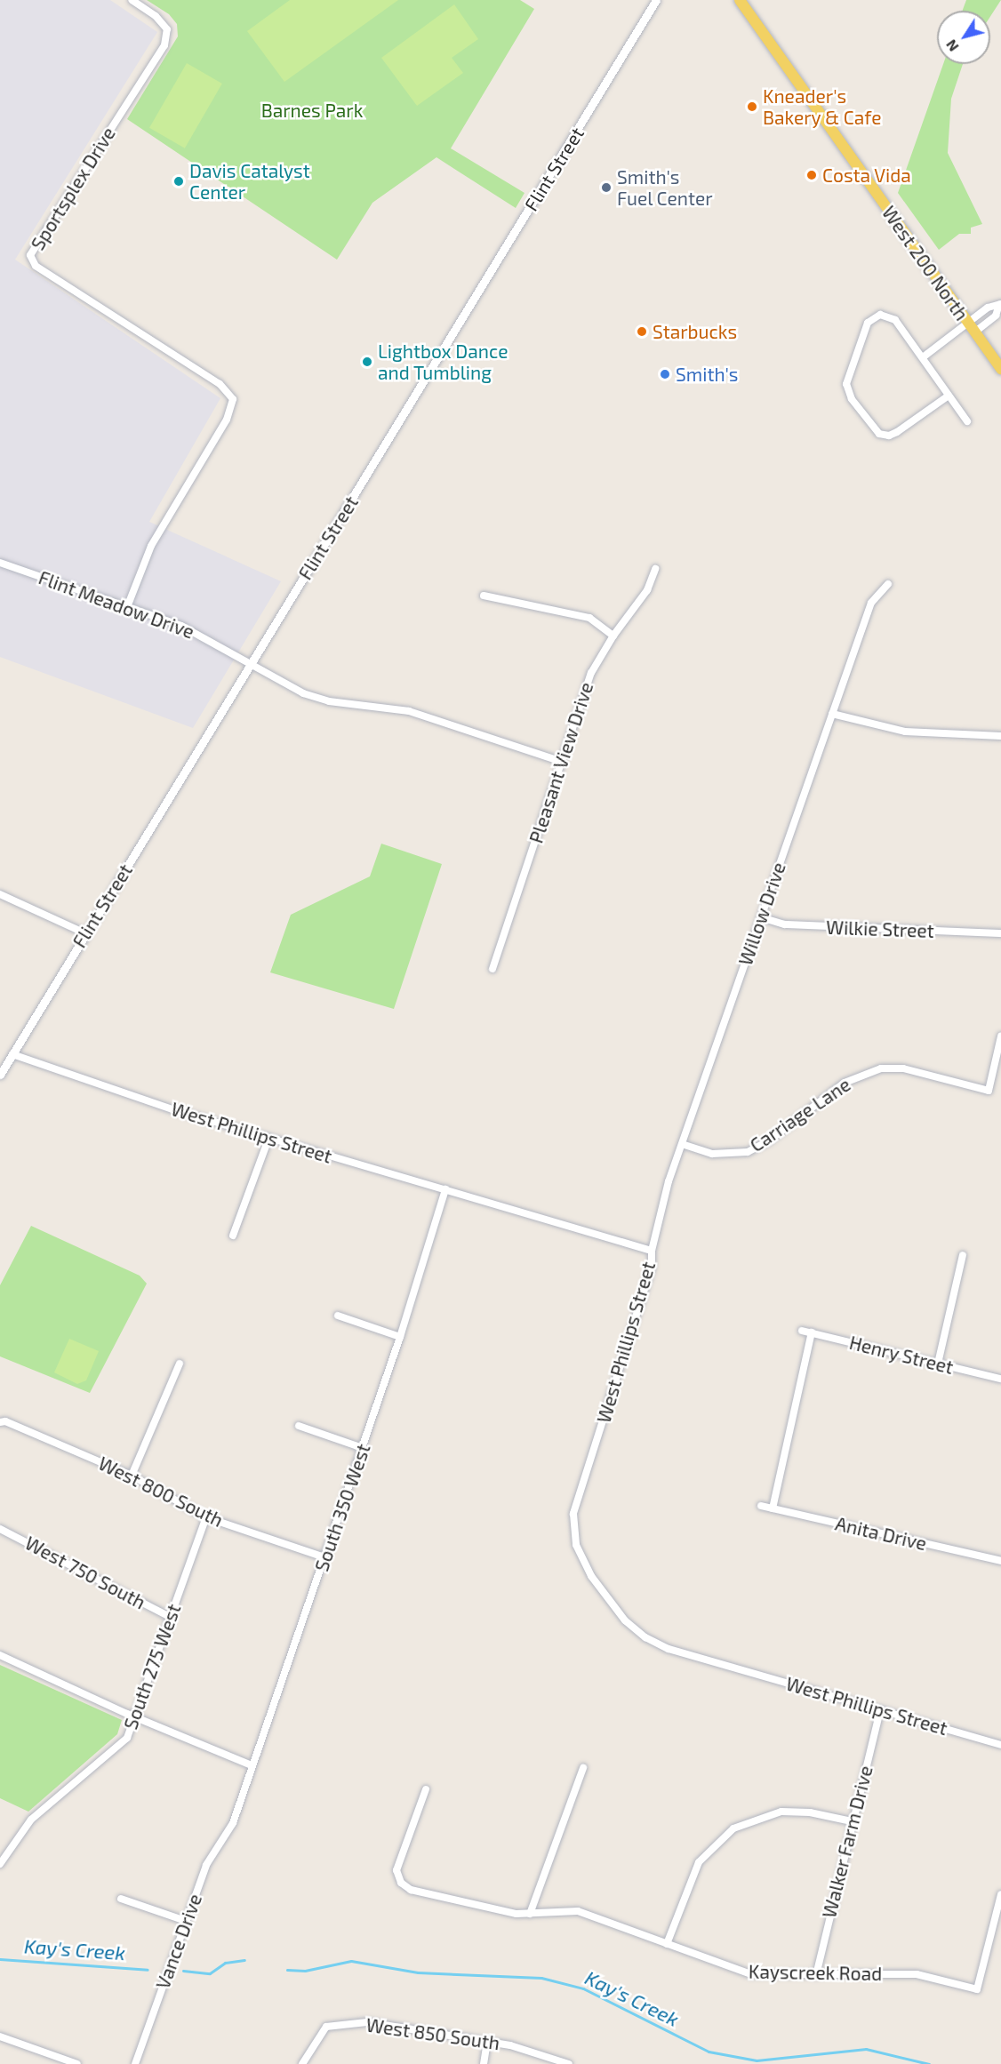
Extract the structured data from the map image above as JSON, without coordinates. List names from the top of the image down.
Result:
{
  "streets": {
    "main road": ["West 200 North"],
    "street": [
      "Flint Street",
      "Sportsplex Drive",
      "Flint Meadow Drive",
      "Pleasant View Drive",
      "Willow Drive",
      "Wilkie Street",
      "Carriage Lane",
      "West Phillips Street",
      "Henry Street",
      "West 800 South",
      "South 350 West",
      "Anita Drive",
      "West 750 South",
      "South 275 West",
      "Walker Farm Drive",
      "Vance Drive",
      "Kayscreek Road",
      "West 850 South"
    ]
  },
  "crossings": [
    ["Flint Street", "Flint Meadow Drive"],
    ["Flint Street", "West Phillips Street"],
    ["Sportsplex Drive", "Flint Meadow Drive"],
    ["Flint Meadow Drive", "Pleasant View Drive"],
    ["Willow Drive", "Wilkie Street"],
    ["Willow Drive", "Carriage Lane"],
    ["Willow Drive", "West Phillips Street"],
    ["West Phillips Street", "South 350 West"],
    ["West Phillips Street", "Walker Farm Drive"],
    ["West 800 South", "South 350 West"],
    ["West 800 South", "South 275 West"],
    ["South 350 West", "Vance Drive"],
    ["West 750 South", "South 275 West"],
    ["Walker Farm Drive", "Kayscreek Road"]
  ],
  "water": ["Kay's Creek"],
  "parks": ["Barnes Park"],
  "places": [
    "Kneader's Bakery & Cafe",
    "Costa Vida",
    "Davis Catalyst Center",
    "Smith's Fuel Center",
    "Starbucks",
    "Lightbox Dance and Tumbling",
    "Smith's"
  ],
  "north": "bottom left"
}
